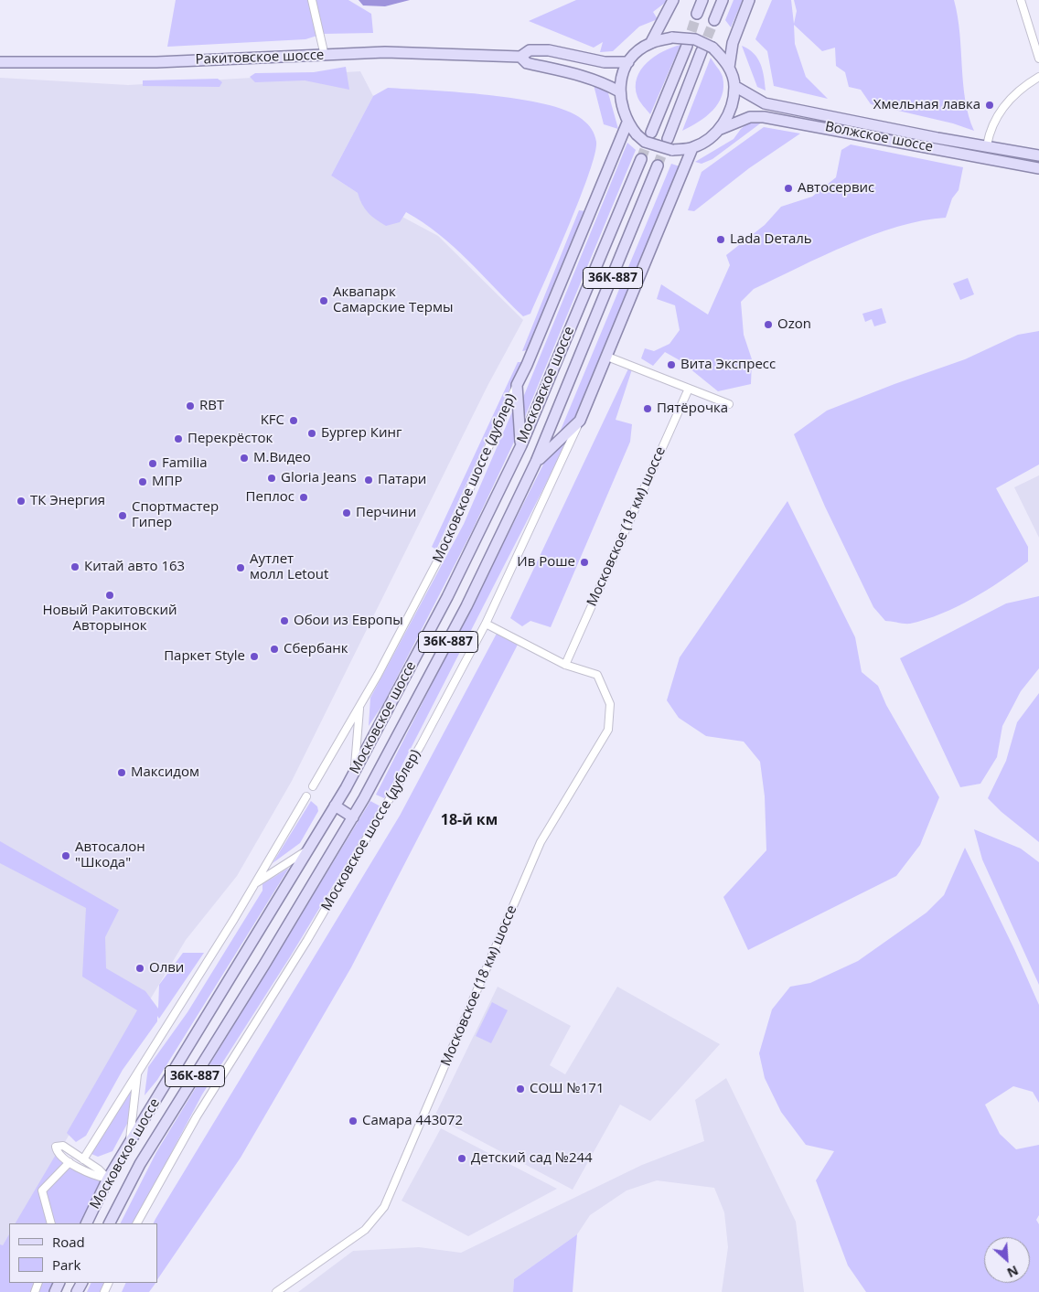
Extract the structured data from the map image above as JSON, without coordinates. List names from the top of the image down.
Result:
{
  "streets": {
    "main road": [
      "Ракитовское шоссе",
      "Волжское шоссе",
      "36К-887",
      "Московское шоссе"
    ],
    "street": ["Московское шоссе (дублер)", "Московское (18 км) шоссе"]
  },
  "crossings": [
    ["Ракитовское шоссе", "Волжское шоссе"],
    ["Московское шоссе (дублер)", "Московское (18 км) шоссе"]
  ],
  "districts": ["18-й км"],
  "places": [
    "Хмельная лавка",
    "Автосервис",
    "Lada Dеталь",
    "Аквапарк Самарские Термы",
    "Ozon",
    "Вита Экспресс",
    "RBT",
    "Пятёрочка",
    "KFC",
    "Бургер Кинг",
    "Перекрёсток",
    "М.Видео",
    "Familia",
    "Gloria Jeans",
    "Патари",
    "МПР",
    "Пеплос",
    "ТК Энергия",
    "Перчини",
    "Спортмастер Гипер",
    "Ив Роше",
    "Китай авто 163",
    "Аутлет молл Letout",
    "Новый Ракитовский Авторынок",
    "Обои из Европы",
    "Сбербанк",
    "Паркет Style",
    "Максидом",
    "Автосалон \"Шкода\"",
    "Олви",
    "СОШ №171",
    "Самара 443072",
    "Детский сад №244"
  ],
  "legend": ["Road", "Park"],
  "north": "bottom right"
}
